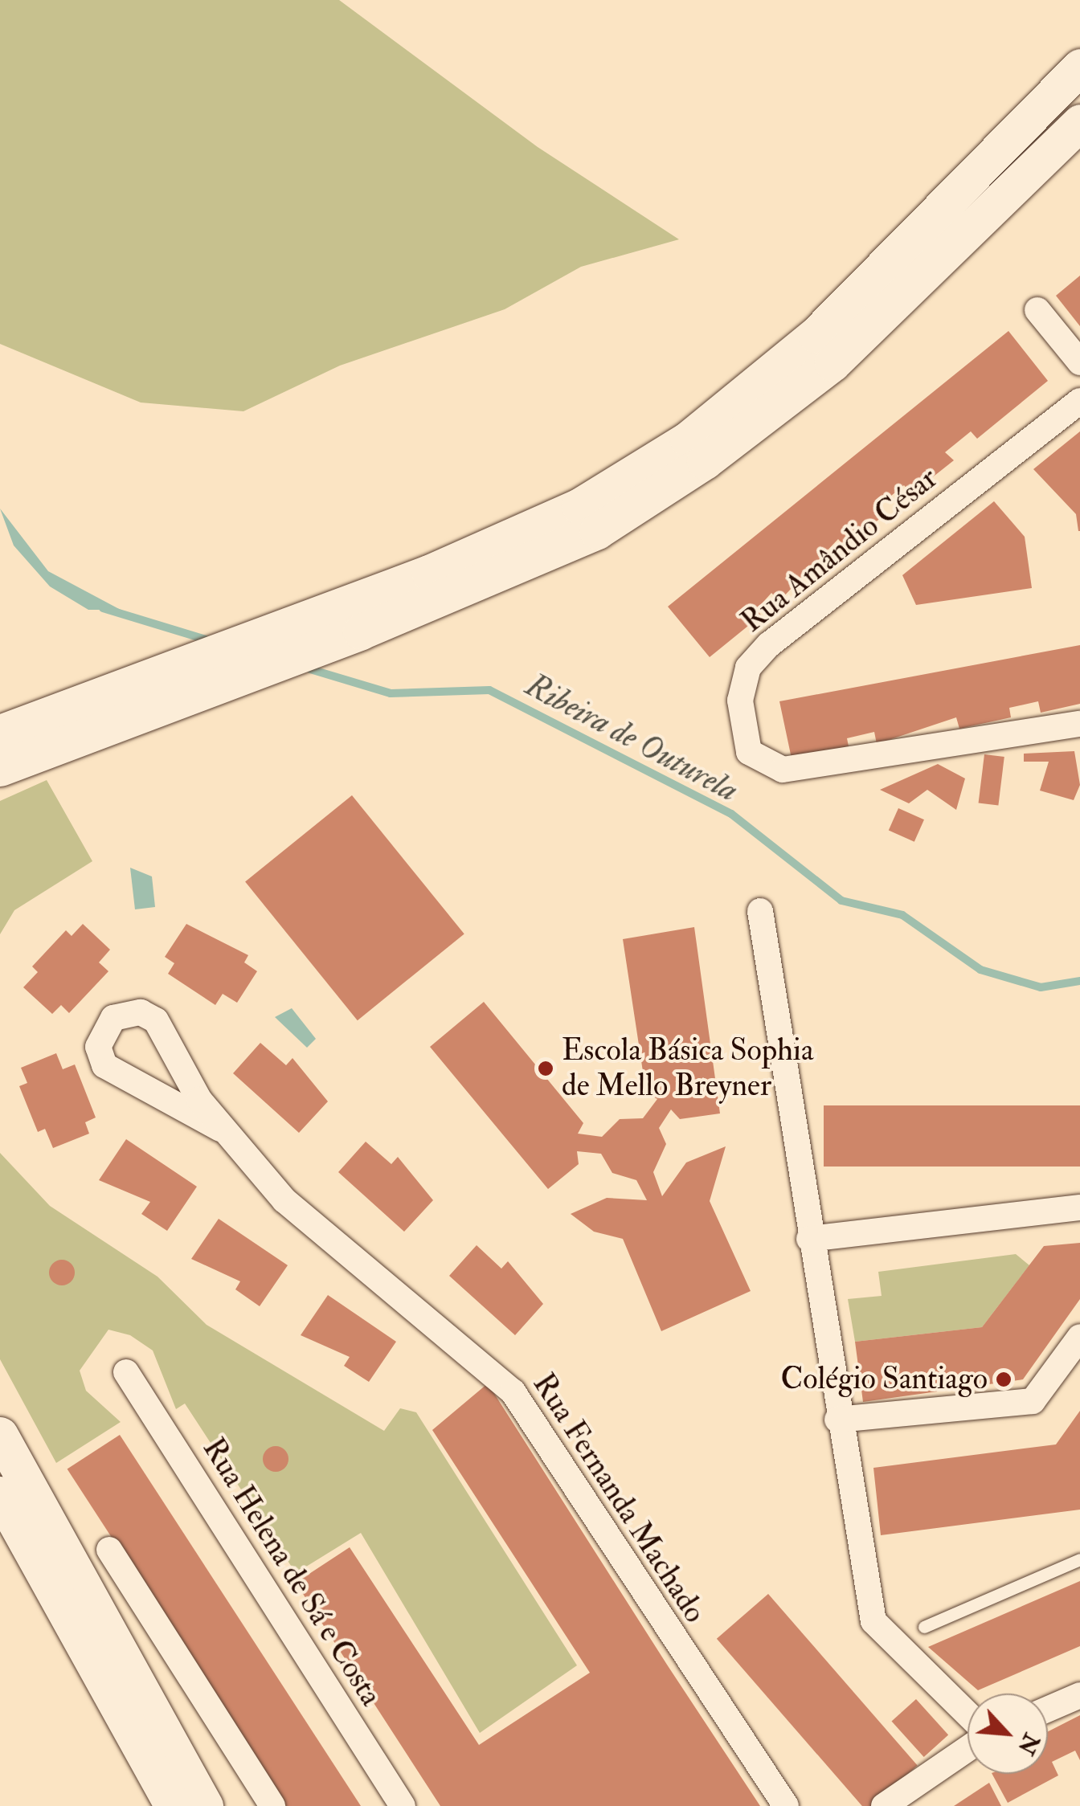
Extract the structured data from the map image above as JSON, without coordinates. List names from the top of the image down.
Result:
{
  "streets": {
    "street": ["Rua Amândio César", "Rua Fernanda Machado", "Rua Helena de Sá e Costa"]
  },
  "water": ["Ribeira de Outurela"],
  "places": ["Escola Básica Sophia de Mello Breyner", "Colégio Santiago"],
  "north": "bottom right"
}
